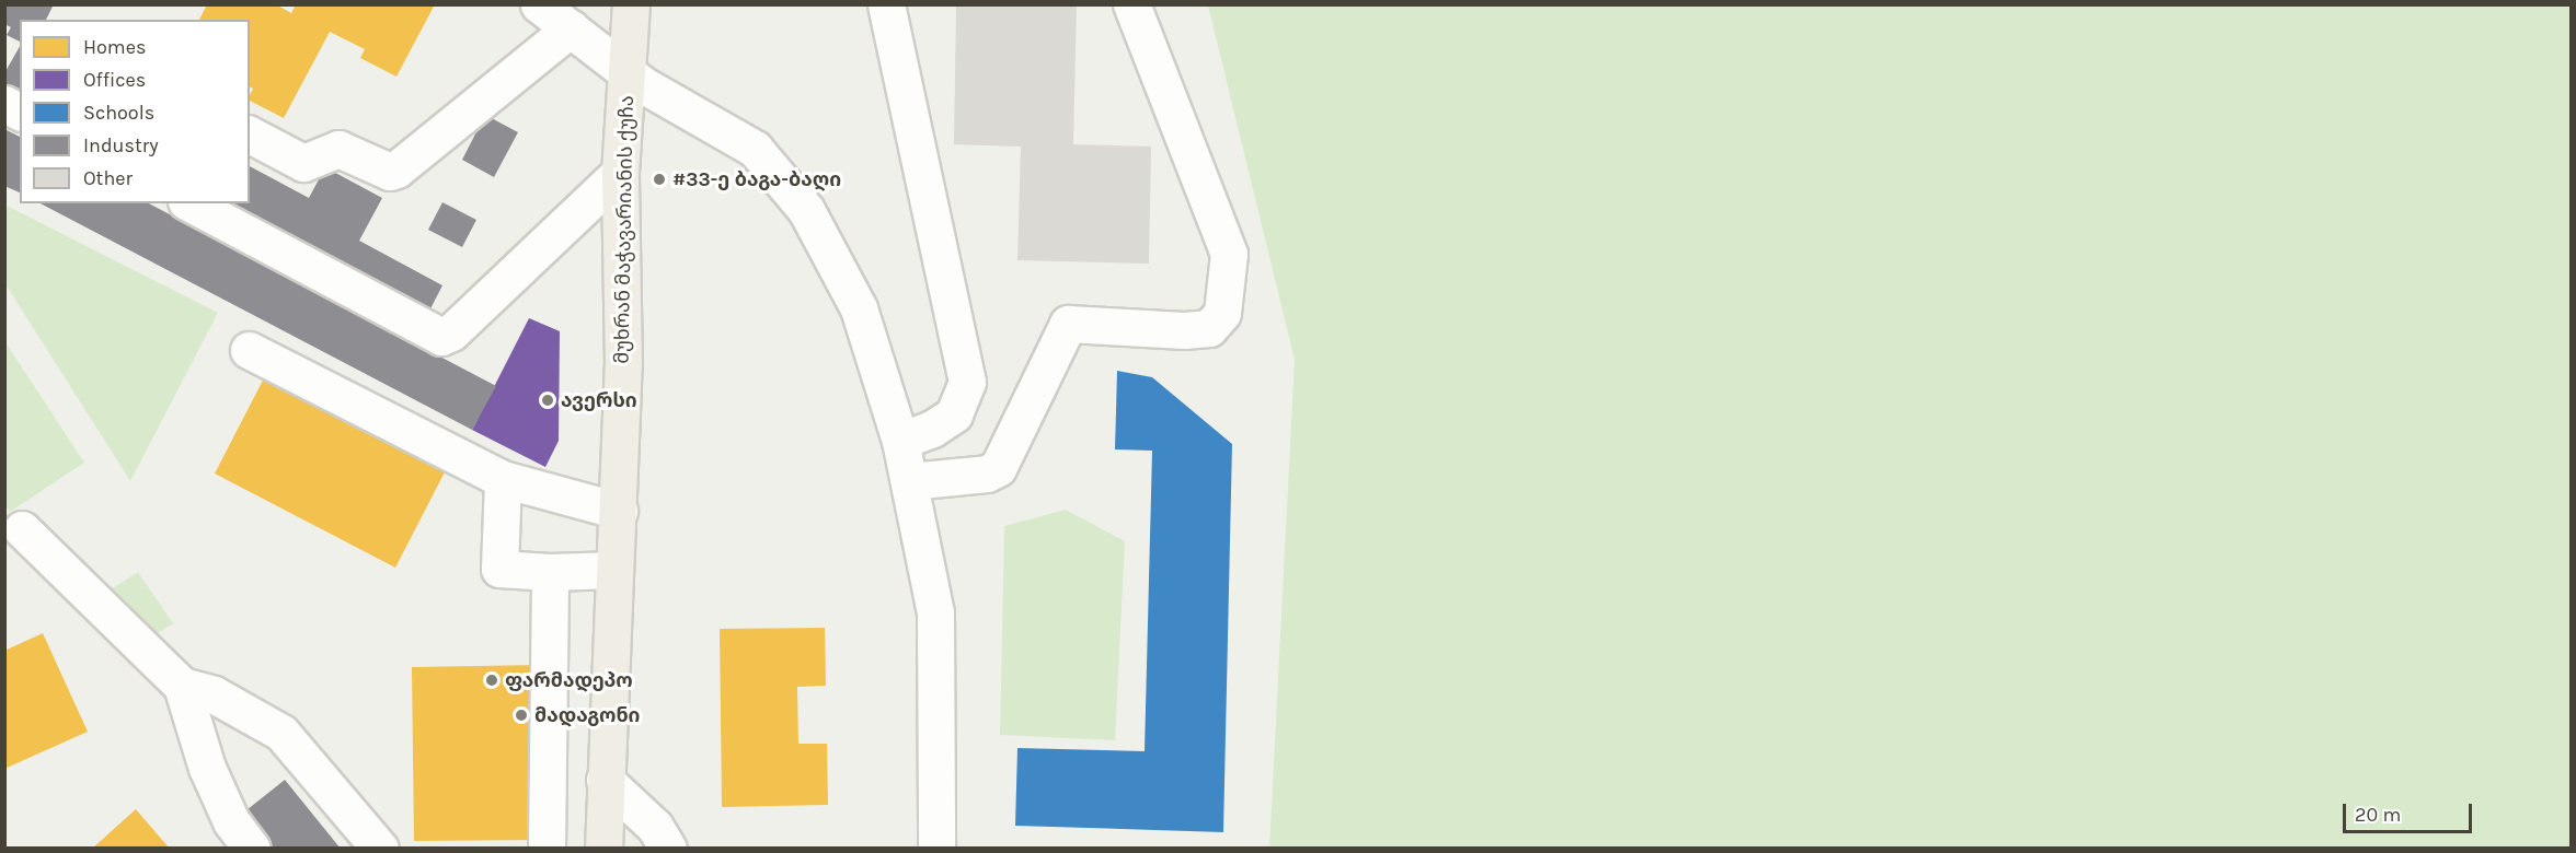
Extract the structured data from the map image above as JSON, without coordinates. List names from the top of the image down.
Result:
{
  "streets": {
    "main road": ["მუხრან მაჭავარიანის ქუჩა"]
  },
  "places": [
    "#33-ე ბაგა-ბაღი",
    "ავერსი",
    "ფარმადეპო",
    "მადაგონი"
  ],
  "legend": [
    "Homes",
    "Offices",
    "Schools",
    "Industry",
    "Other"
  ],
  "scale_bar": "20 m"
}
